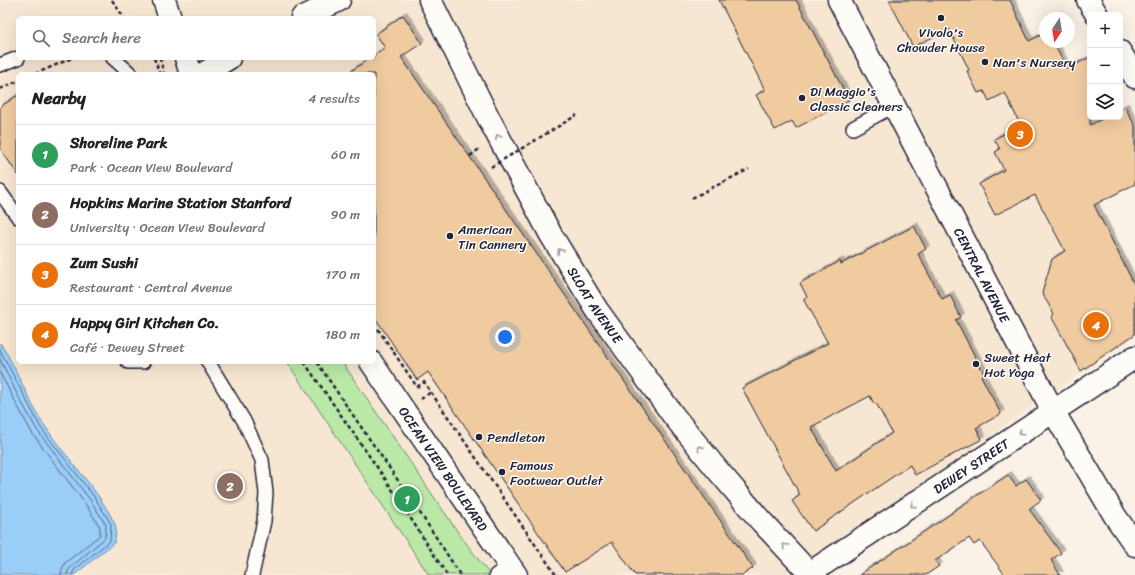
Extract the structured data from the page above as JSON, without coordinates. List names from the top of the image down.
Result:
{
  "streets": {
    "street": [
      "CENTRAL AVENUE",
      "SLOAT AVENUE",
      "DEWEY STREET",
      "OCEAN VIEW BOULEVARD"
    ]
  },
  "crossings": [
    ["CENTRAL AVENUE", "DEWEY STREET"],
    ["SLOAT AVENUE", "DEWEY STREET"]
  ],
  "one_way": ["SLOAT AVENUE", "DEWEY STREET"],
  "places": [
    "Vivolo's Chowder House",
    "Nan's Nursery",
    "Di Maggio's Classic Cleaners",
    "American Tin Cannery",
    "Sweet Heat Hot Yoga",
    "Pendleton",
    "Famous Footwear Outlet"
  ],
  "north": "bottom",
  "page": {
    "map_buttons": ["+", "−"],
    "search": "Search here",
    "heading": ["Nearby", "4 results"],
    "pins": [
      "3",
      "4",
      "2",
      "1"
    ],
    "list": [
      {
        "mark": "1",
        "name": "Shoreline Park",
        "note": "Park · Ocean View Boulevard",
        "value": "60 m"
      },
      {
        "mark": "2",
        "name": "Hopkins Marine Station Stanford",
        "note": "University · Ocean View Boulevard",
        "value": "90 m"
      },
      {
        "mark": "3",
        "name": "Zum Sushi",
        "note": "Restaurant · Central Avenue",
        "value": "170 m"
      },
      {
        "mark": "4",
        "name": "Happy Girl Kitchen Co.",
        "note": "Café · Dewey Street",
        "value": "180 m"
      }
    ]
  }
}
